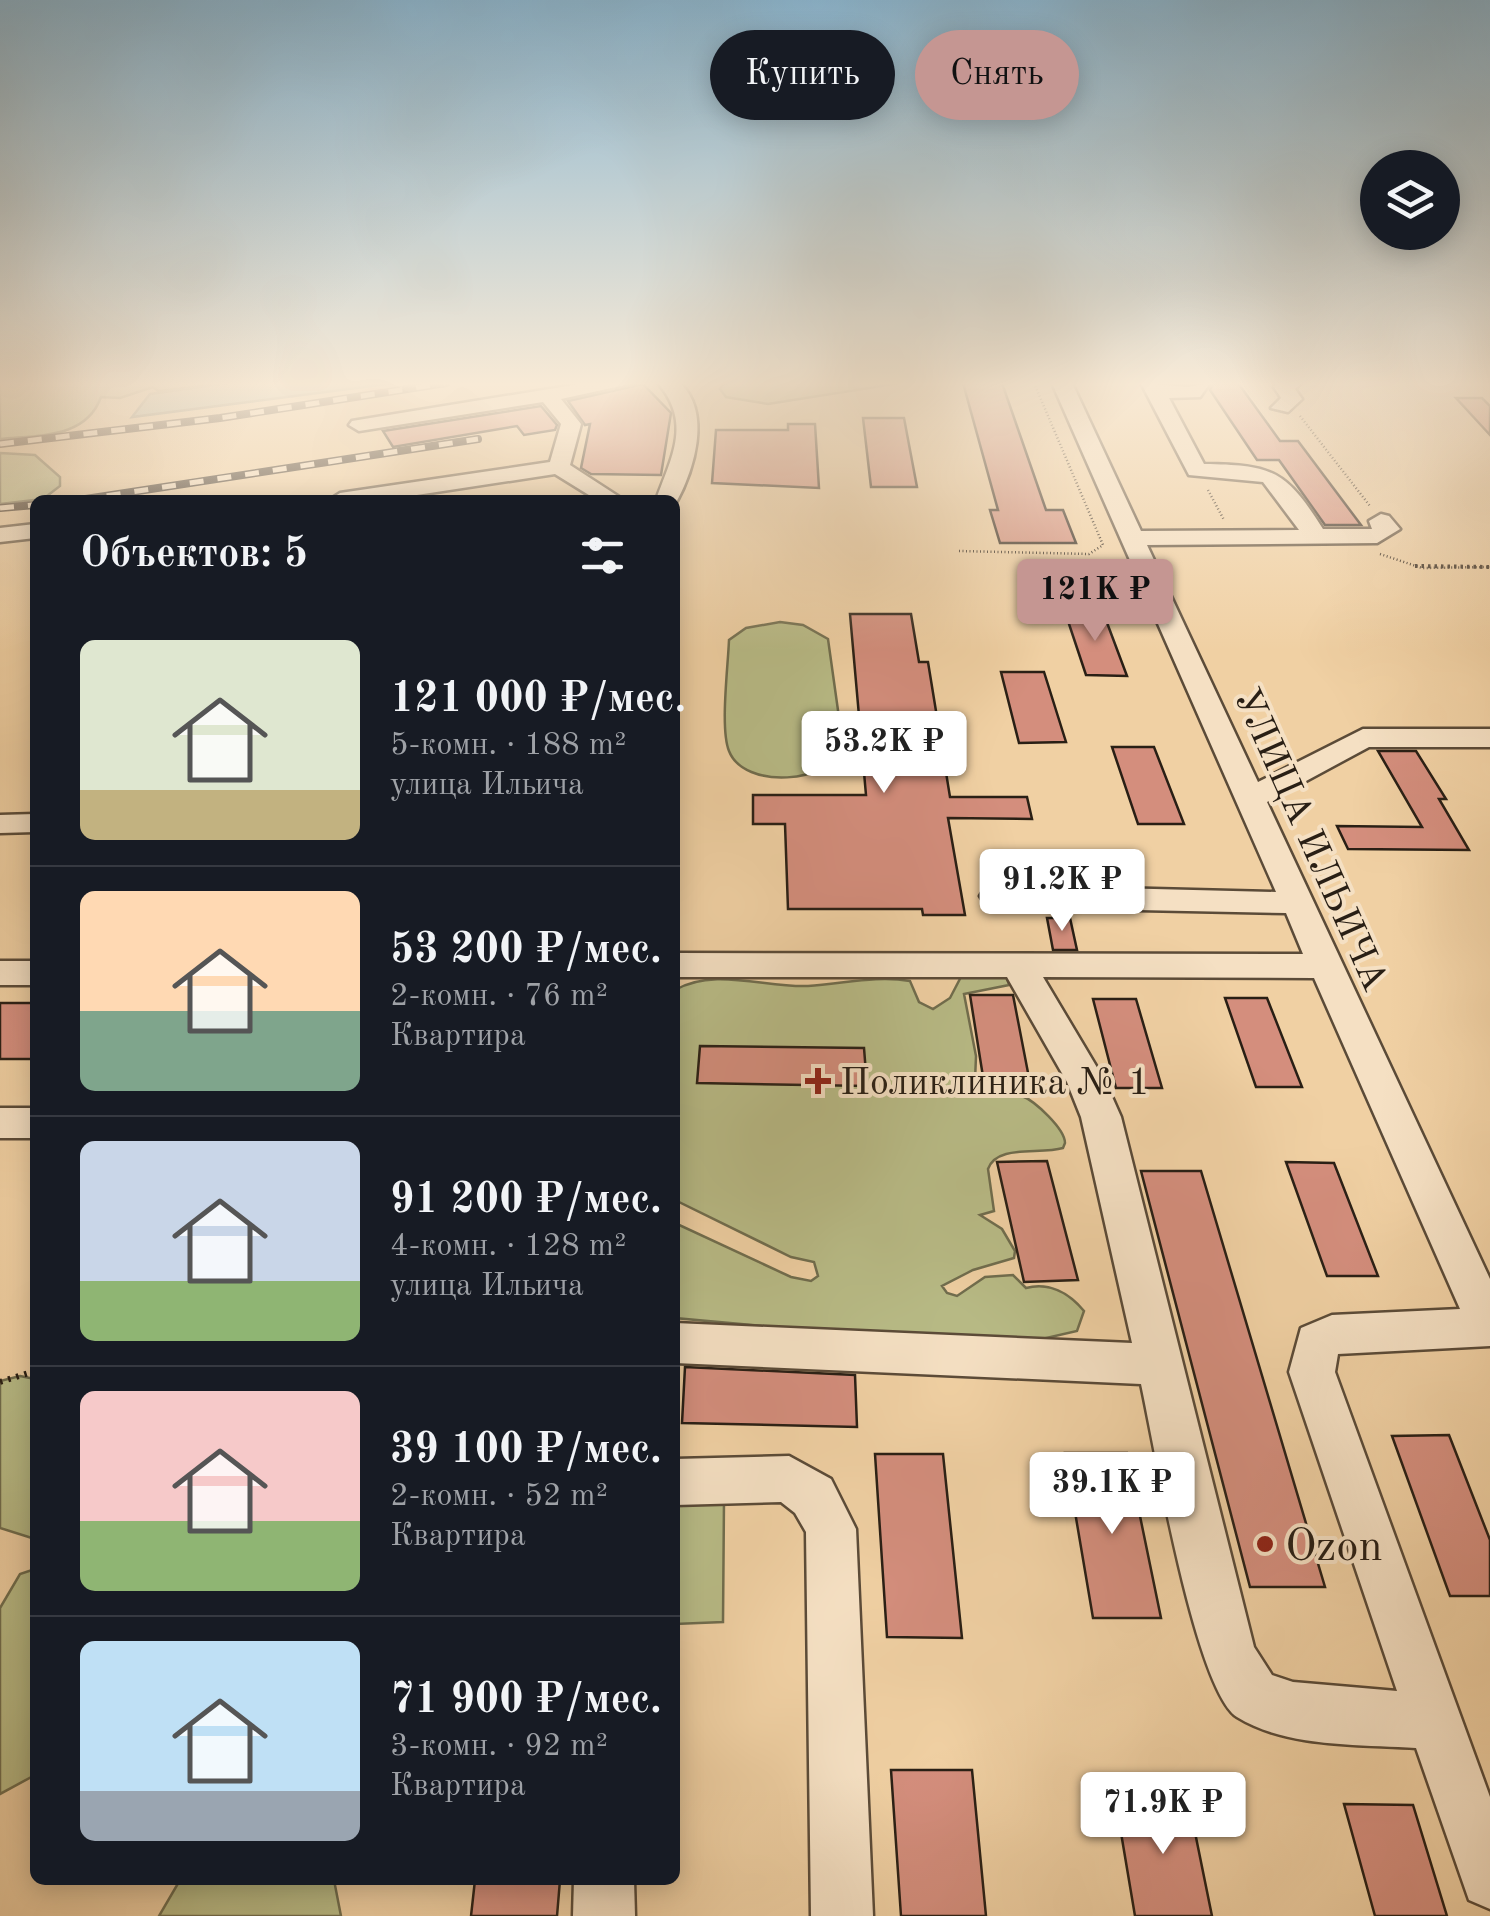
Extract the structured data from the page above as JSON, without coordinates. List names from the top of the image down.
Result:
{
  "streets": {
    "street": ["УЛИЦА ИЛЬИЧА"]
  },
  "places": {
    "health": ["Поликлиника № 1"],
    "other": ["Ozon"]
  },
  "page": {
    "chip": ["Купить", "Снять"],
    "heading": "Объектов: 5",
    "price": [
      "121K ₽",
      "53.2K ₽",
      "91.2K ₽",
      "39.1K ₽",
      "71.9K ₽"
    ],
    "list": [
      {
        "name": "121 000 ₽/мес.",
        "note": "5-комн. · 188 m² · улица Ильича"
      },
      {
        "name": "53 200 ₽/мес.",
        "note": "2-комн. · 76 m² · Квартира"
      },
      {
        "name": "91 200 ₽/мес.",
        "note": "4-комн. · 128 m² · улица Ильича"
      },
      {
        "name": "39 100 ₽/мес.",
        "note": "2-комн. · 52 m² · Квартира"
      },
      {
        "name": "71 900 ₽/мес.",
        "note": "3-комн. · 92 m² · Квартира"
      }
    ]
  }
}
